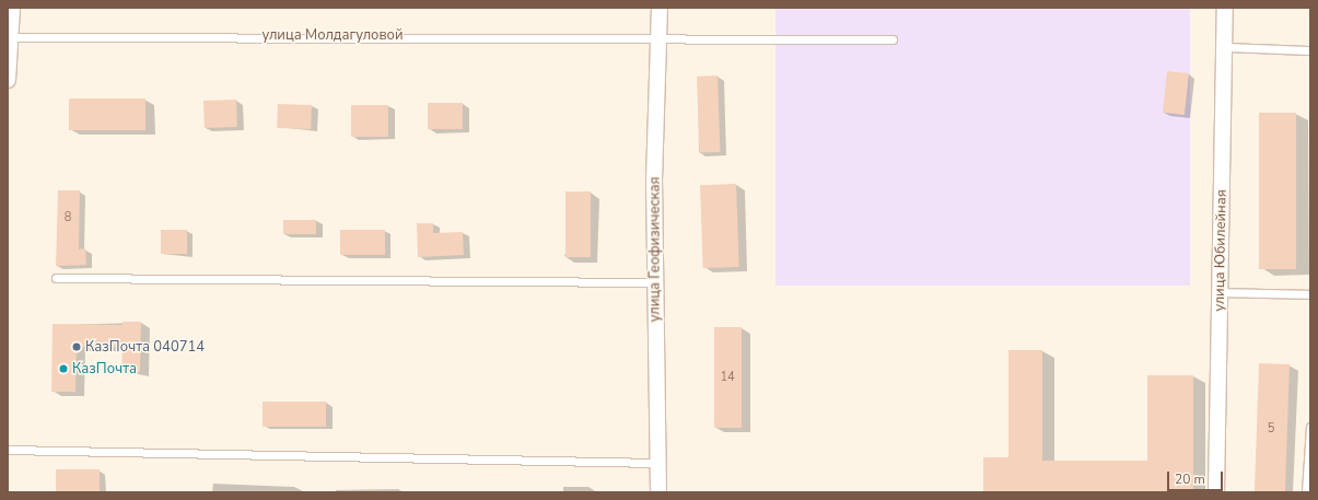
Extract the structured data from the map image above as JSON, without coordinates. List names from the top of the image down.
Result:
{
  "streets": {
    "street": ["улица Геофизическая", "улица Юбилейная"],
    "lane": ["улица Молдагуловой"]
  },
  "crossings": [
    ["улица Молдагуловой", "улица Геофизическая"]
  ],
  "places": ["КазПочта 040714", "КазПочта"],
  "house_numbers": ["8", "14", "5"],
  "scale_bar": "20 m"
}
